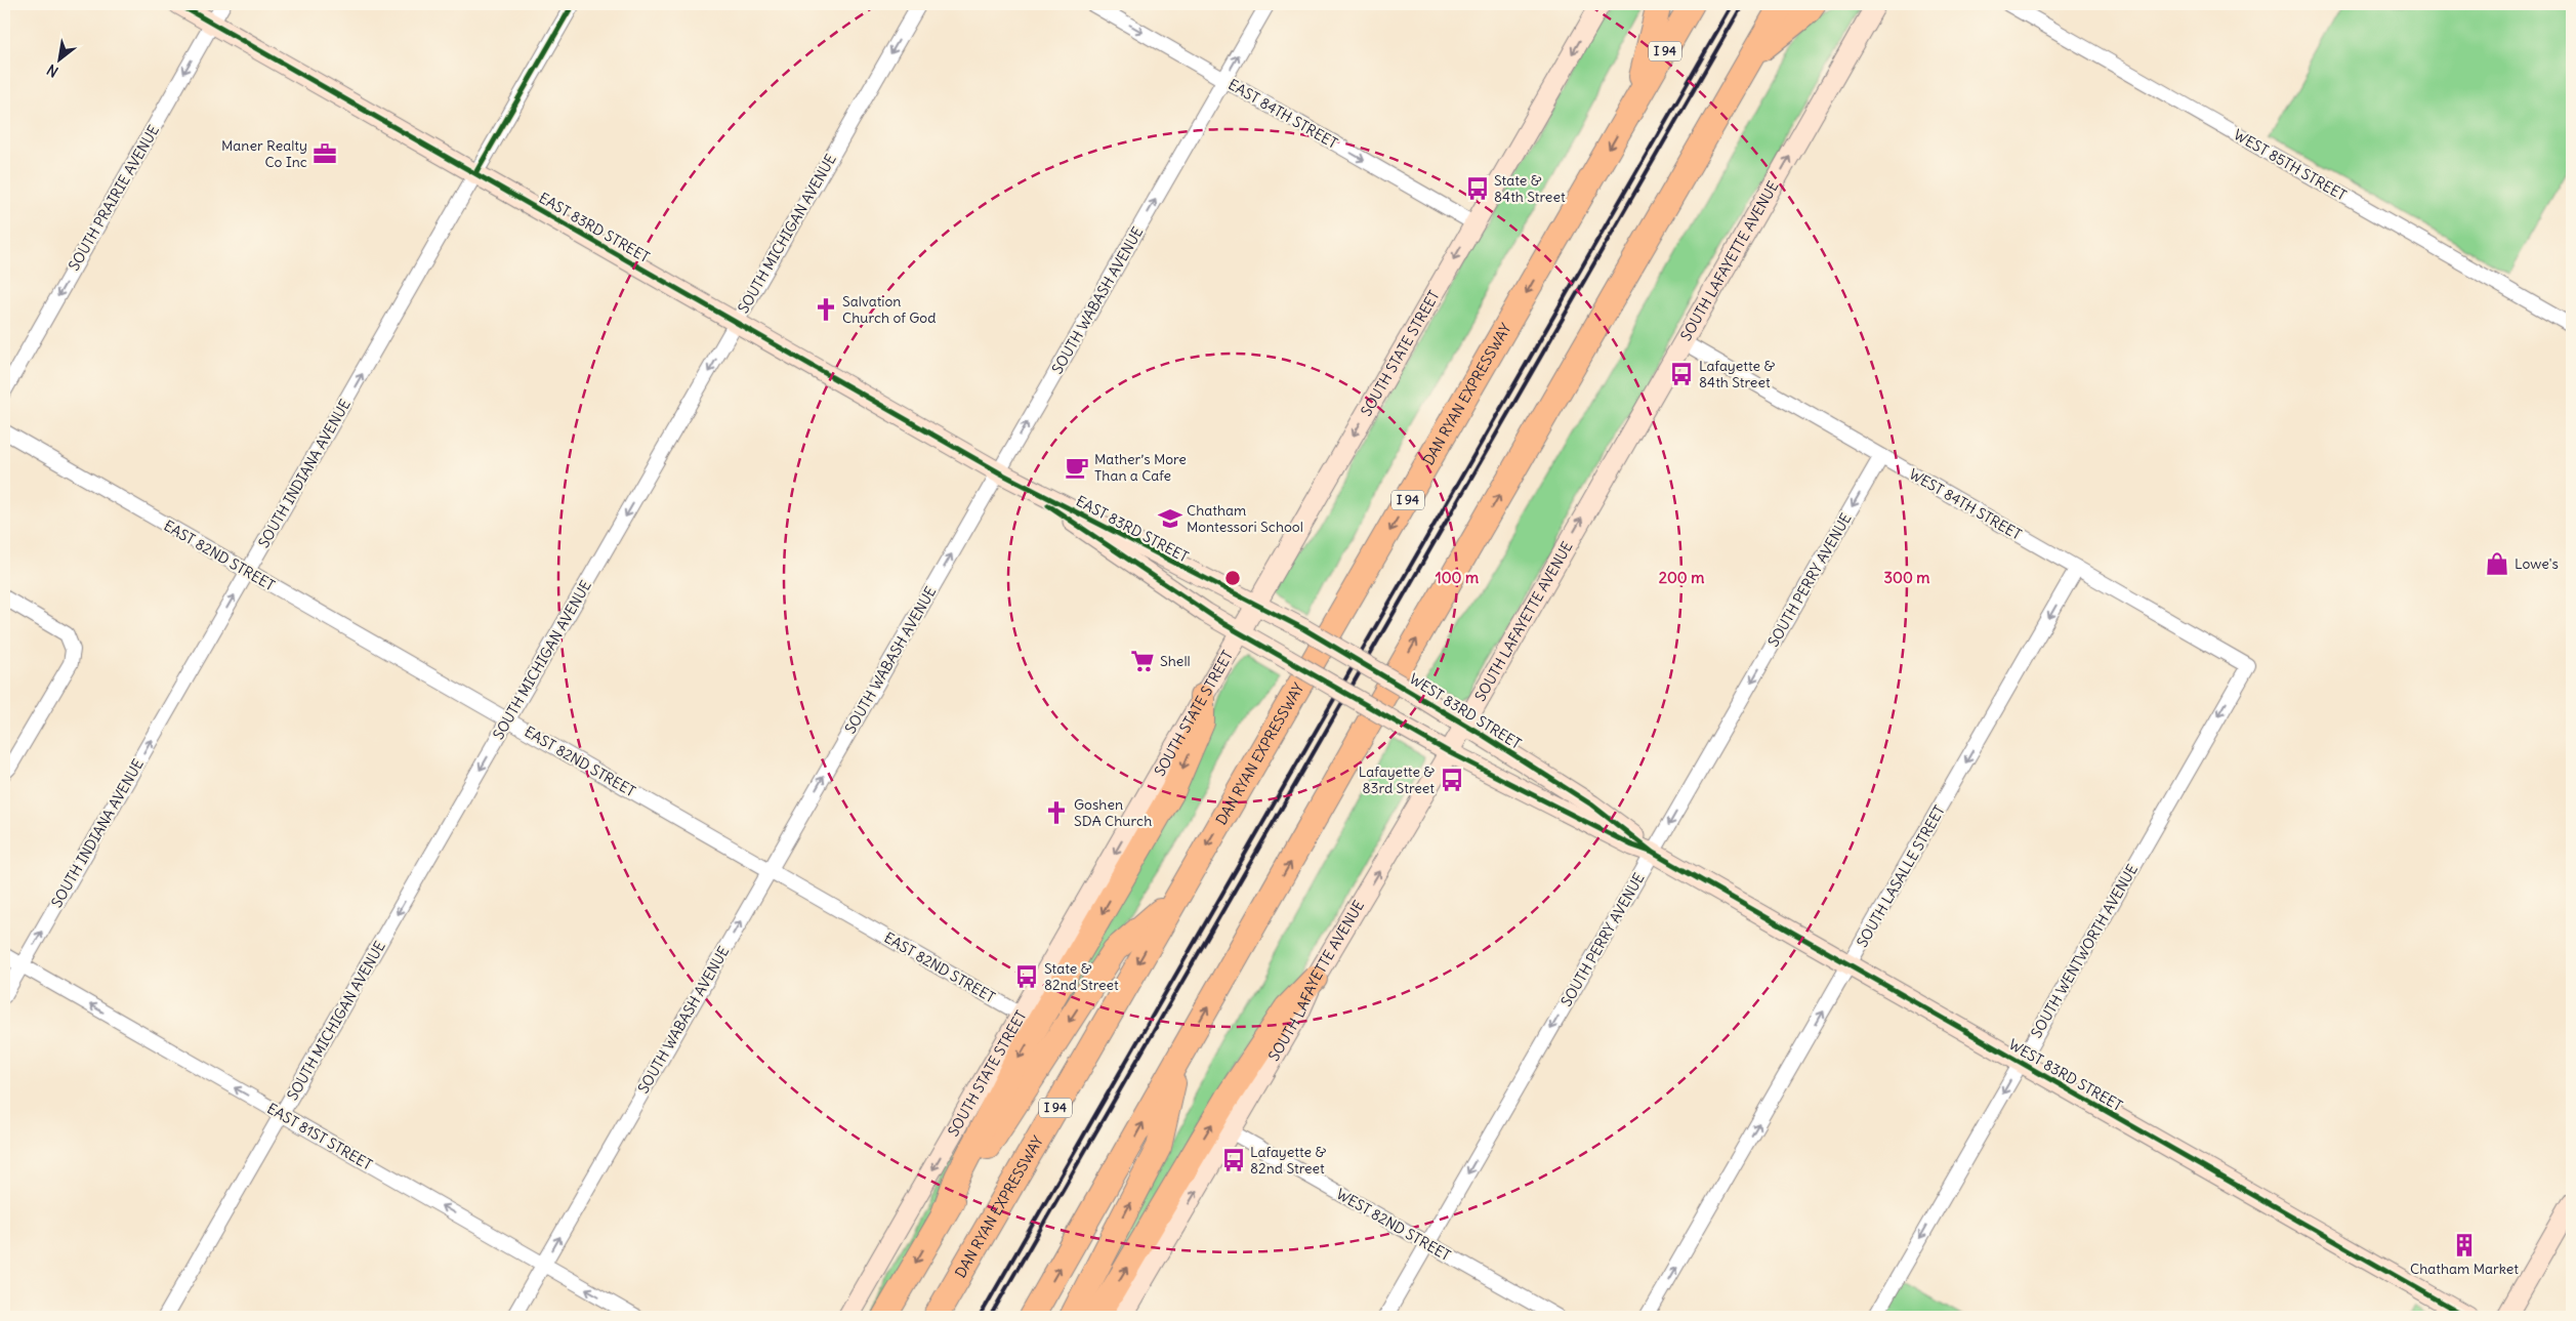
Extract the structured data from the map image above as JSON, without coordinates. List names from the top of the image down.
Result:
{
  "streets": {
    "highway": ["I 94", "DAN RYAN EXPRESSWAY"],
    "street": [
      "EAST 84TH STREET",
      "WEST 85TH STREET",
      "SOUTH PRAIRIE AVENUE",
      "EAST 83RD STREET",
      "SOUTH MICHIGAN AVENUE",
      "SOUTH LAFAYETTE AVENUE",
      "SOUTH WABASH AVENUE",
      "SOUTH STATE STREET",
      "SOUTH INDIANA AVENUE",
      "WEST 84TH STREET",
      "EAST 82ND STREET",
      "SOUTH PERRY AVENUE",
      "WEST 83RD STREET",
      "SOUTH LASALLE STREET",
      "SOUTH WENTWORTH AVENUE",
      "EAST 81ST STREET",
      "WEST 82ND STREET"
    ]
  },
  "crossings": [
    ["EAST 84TH STREET", "SOUTH WABASH AVENUE"],
    ["EAST 84TH STREET", "SOUTH STATE STREET"],
    ["SOUTH PRAIRIE AVENUE", "EAST 83RD STREET"],
    ["EAST 83RD STREET", "SOUTH MICHIGAN AVENUE"],
    ["EAST 83RD STREET", "SOUTH WABASH AVENUE"],
    ["EAST 83RD STREET", "SOUTH STATE STREET"],
    ["EAST 83RD STREET", "SOUTH INDIANA AVENUE"],
    ["EAST 83RD STREET", "WEST 83RD STREET"],
    ["SOUTH MICHIGAN AVENUE", "EAST 82ND STREET"],
    ["SOUTH MICHIGAN AVENUE", "EAST 81ST STREET"],
    ["SOUTH LAFAYETTE AVENUE", "WEST 84TH STREET"],
    ["SOUTH LAFAYETTE AVENUE", "WEST 83RD STREET"],
    ["SOUTH LAFAYETTE AVENUE", "WEST 82ND STREET"],
    ["SOUTH WABASH AVENUE", "EAST 82ND STREET"],
    ["SOUTH WABASH AVENUE", "EAST 81ST STREET"],
    ["SOUTH STATE STREET", "EAST 82ND STREET"],
    ["SOUTH STATE STREET", "WEST 83RD STREET"],
    ["SOUTH INDIANA AVENUE", "EAST 82ND STREET"],
    ["SOUTH INDIANA AVENUE", "EAST 81ST STREET"],
    ["WEST 84TH STREET", "SOUTH PERRY AVENUE"],
    ["WEST 84TH STREET", "SOUTH LASALLE STREET"],
    ["WEST 84TH STREET", "SOUTH WENTWORTH AVENUE"],
    ["SOUTH PERRY AVENUE", "WEST 83RD STREET"],
    ["SOUTH PERRY AVENUE", "WEST 82ND STREET"],
    ["WEST 83RD STREET", "SOUTH LASALLE STREET"],
    ["WEST 83RD STREET", "SOUTH WENTWORTH AVENUE"]
  ],
  "one_way": [
    "EAST 84TH STREET",
    "SOUTH PRAIRIE AVENUE",
    "SOUTH MICHIGAN AVENUE",
    "SOUTH LAFAYETTE AVENUE",
    "SOUTH WABASH AVENUE",
    "SOUTH STATE STREET",
    "SOUTH INDIANA AVENUE",
    "SOUTH PERRY AVENUE",
    "SOUTH WENTWORTH AVENUE",
    "EAST 81ST STREET"
  ],
  "places": {
    "office": ["Maner Realty Co Inc"],
    "bus stop": [
      "State & 84th Street",
      "Lafayette & 84th Street",
      "Lafayette & 83rd Street",
      "State & 82nd Street",
      "Lafayette & 82nd Street"
    ],
    "church": ["Salvation Church of God", "Goshen SDA Church"],
    "cafe": ["Mather’s More Than a Cafe"],
    "school or university": ["Chatham Montessori School"],
    "shop": ["Lowe's"],
    "supermarket": ["Shell"],
    "building": ["Chatham Market"]
  },
  "north": "bottom left",
  "rings": ["100 m", "200 m", "300 m"]
}
